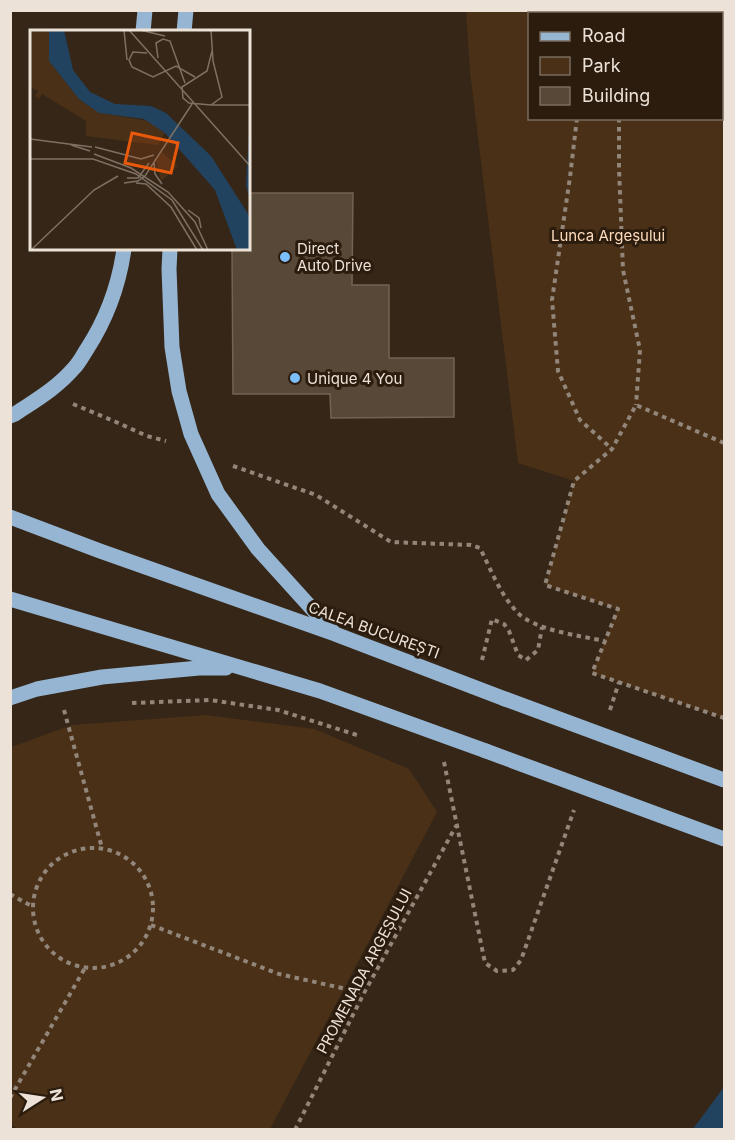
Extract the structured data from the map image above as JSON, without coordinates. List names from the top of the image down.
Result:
{
  "streets": {
    "main road": ["CALEA BUCUREȘTI"],
    "path": ["PROMENADA ARGEȘULUI"]
  },
  "parks": ["Lunca Argeșului"],
  "places": ["Direct Auto Drive", "Unique 4 You"],
  "legend": ["Road", "Park", "Building"],
  "north": "right"
}
